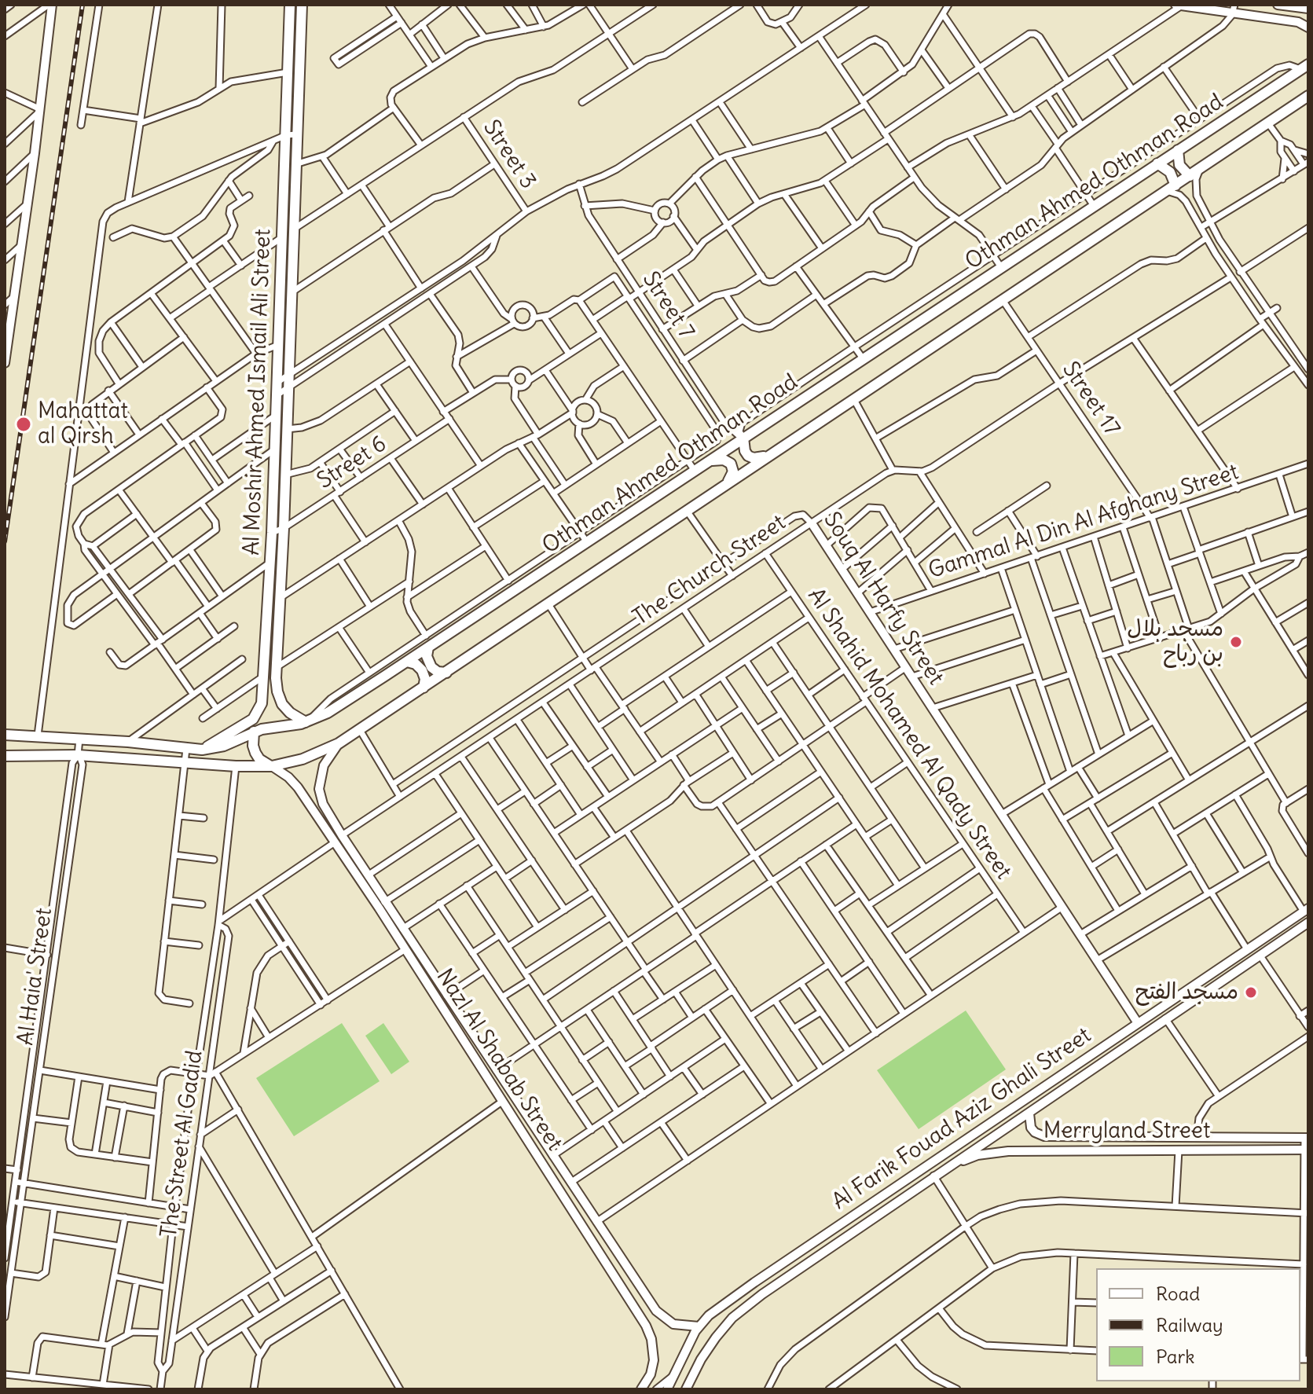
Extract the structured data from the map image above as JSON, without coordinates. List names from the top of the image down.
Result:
{
  "streets": {
    "main road": ["Othman Ahmed Othman Road", "Al Moshir Ahmed Ismail Ali Street"],
    "street": [
      "Street 3",
      "Street 7",
      "Street 17",
      "Street 6",
      "Gammal Al Din Al Afghany Street",
      "The Church Street",
      "Souq Al Harfy Street",
      "Al Shahid Mohamed Al Qady Street",
      "Al Haia' Street",
      "Nazl Al Shabab Street",
      "Al Farik Fouad Aziz Ghali Street",
      "Merryland Street",
      "The Street Al Gadid"
    ]
  },
  "crossings": [
    ["Othman Ahmed Othman Road", "Street 7"],
    ["Othman Ahmed Othman Road", "Al Moshir Ahmed Ismail Ali Street"],
    ["Othman Ahmed Othman Road", "Street 17"],
    ["Othman Ahmed Othman Road", "Al Haia' Street"],
    ["Othman Ahmed Othman Road", "Nazl Al Shabab Street"],
    ["Othman Ahmed Othman Road", "The Street Al Gadid"],
    ["Al Moshir Ahmed Ismail Ali Street", "Street 6"],
    ["Street 17", "Gammal Al Din Al Afghany Street"],
    ["Gammal Al Din Al Afghany Street", "Souq Al Harfy Street"],
    ["The Church Street", "Souq Al Harfy Street"],
    ["The Church Street", "Al Shahid Mohamed Al Qady Street"],
    ["The Church Street", "Nazl Al Shabab Street"],
    ["Souq Al Harfy Street", "Al Farik Fouad Aziz Ghali Street"],
    ["Nazl Al Shabab Street", "Al Farik Fouad Aziz Ghali Street"],
    ["Al Farik Fouad Aziz Ghali Street", "Merryland Street"]
  ],
  "places": ["Mahattat al Qirsh", "مسجد بلال بن رباح", "مسجد الفتح"],
  "legend": ["Road", "Railway", "Park"]
}
